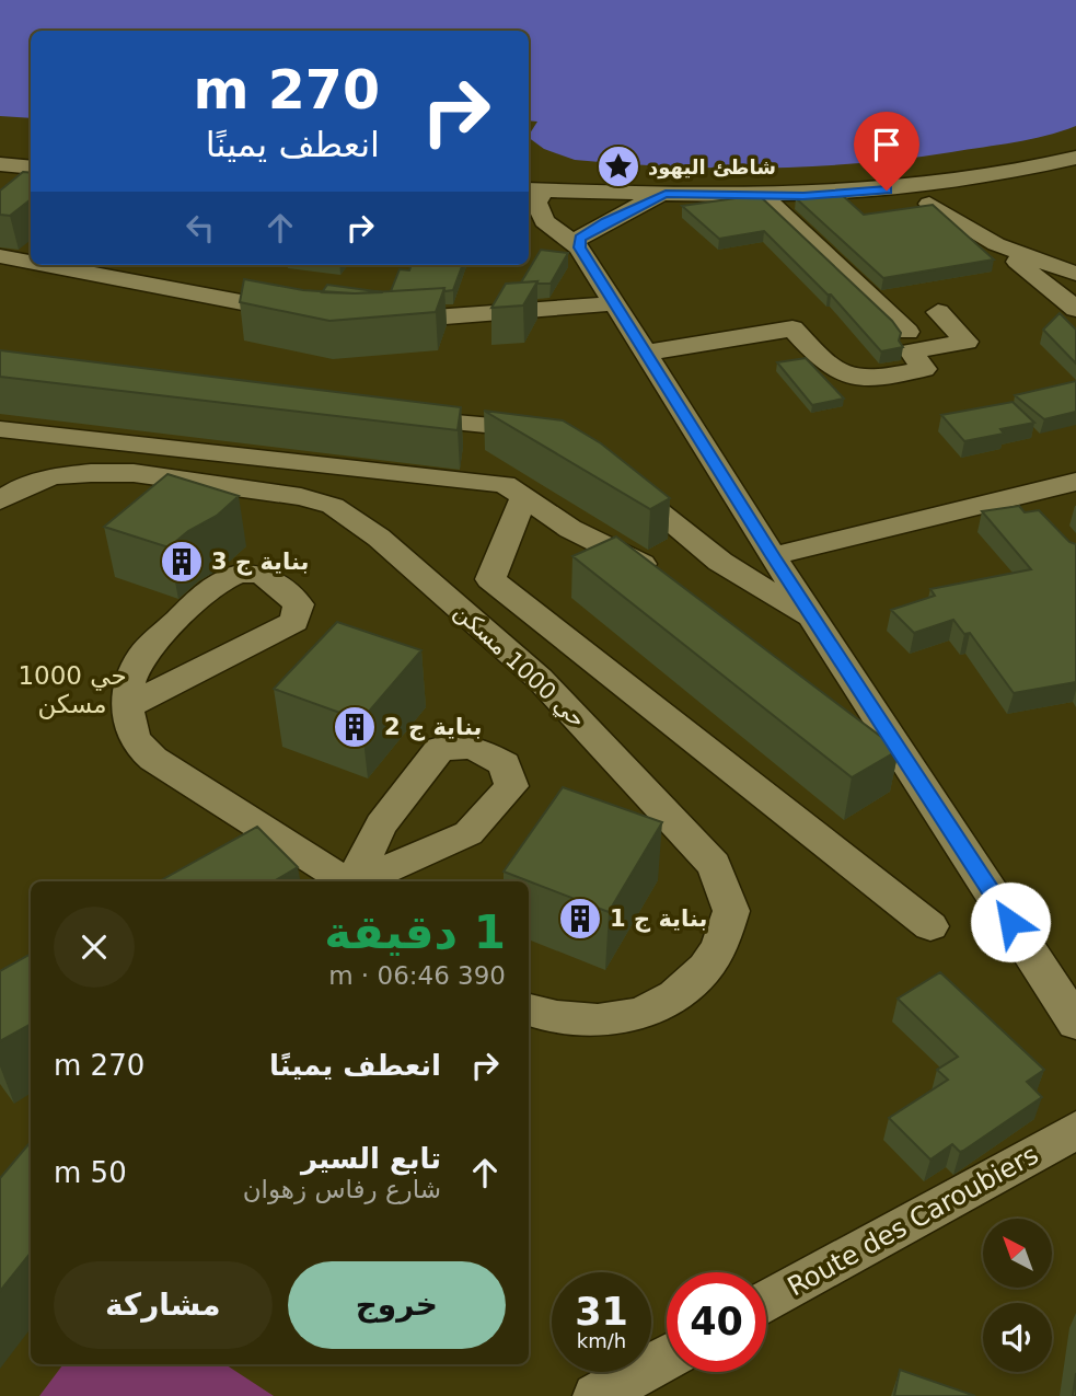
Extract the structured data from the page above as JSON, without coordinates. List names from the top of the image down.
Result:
{
  "streets": {
    "street": ["حي 1000 مسكن", "Route des Caroubiers"]
  },
  "districts": ["حي 1000 مسكن"],
  "places": {
    "place": ["شاطئ اليهود"],
    "building": ["بناية ج 3", "بناية ج 2", "بناية ج 1"]
  },
  "north": "top left",
  "page": {
    "turn": ["270 m", "انعطف يمينًا"],
    "heading": ["1 دقيقة", "390 m · 06:46"],
    "list": [
      {
        "name": "انعطف يمينًا",
        "value": "270 m"
      },
      {
        "name": "تابع السير",
        "note": "شارع رفاس زهوان",
        "value": "50 m"
      }
    ],
    "buttons": ["خروج", "مشاركة"],
    "speed": "31 km/h",
    "limit": "40"
  }
}
